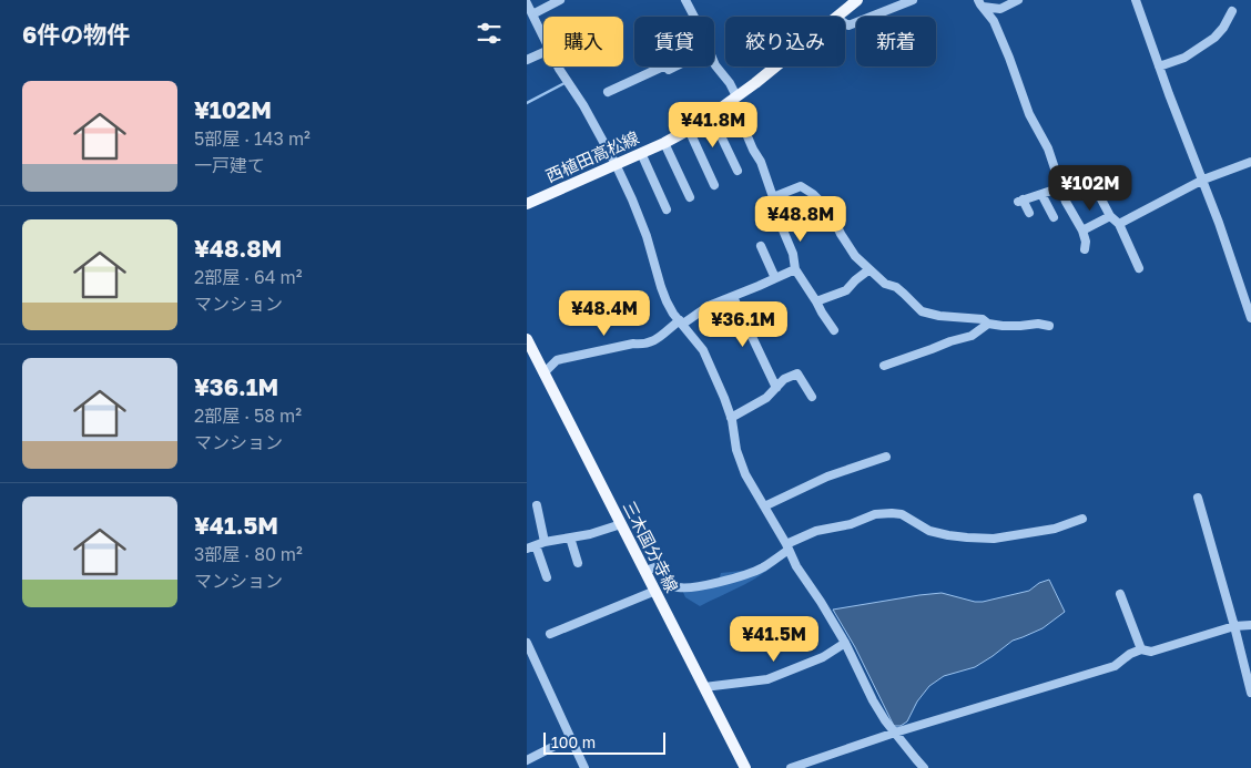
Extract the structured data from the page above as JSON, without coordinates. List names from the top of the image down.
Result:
{
  "streets": {
    "main road": ["西植田高松線", "三木国分寺線"]
  },
  "scale_bar": "100 m",
  "page": {
    "heading": "6件の物件",
    "chip": [
      "購入",
      "賃貸",
      "絞り込み",
      "新着"
    ],
    "list": [
      {
        "name": "¥102M",
        "note": "5部屋 · 143 m² · 一戸建て"
      },
      {
        "name": "¥48.8M",
        "note": "2部屋 · 64 m² · マンション"
      },
      {
        "name": "¥36.1M",
        "note": "2部屋 · 58 m² · マンション"
      },
      {
        "name": "¥41.5M",
        "note": "3部屋 · 80 m² · マンション"
      }
    ],
    "price": [
      "¥41.8M",
      "¥102M",
      "¥48.8M",
      "¥48.4M",
      "¥36.1M",
      "¥41.5M"
    ],
    "scale": "100 m"
  }
}
